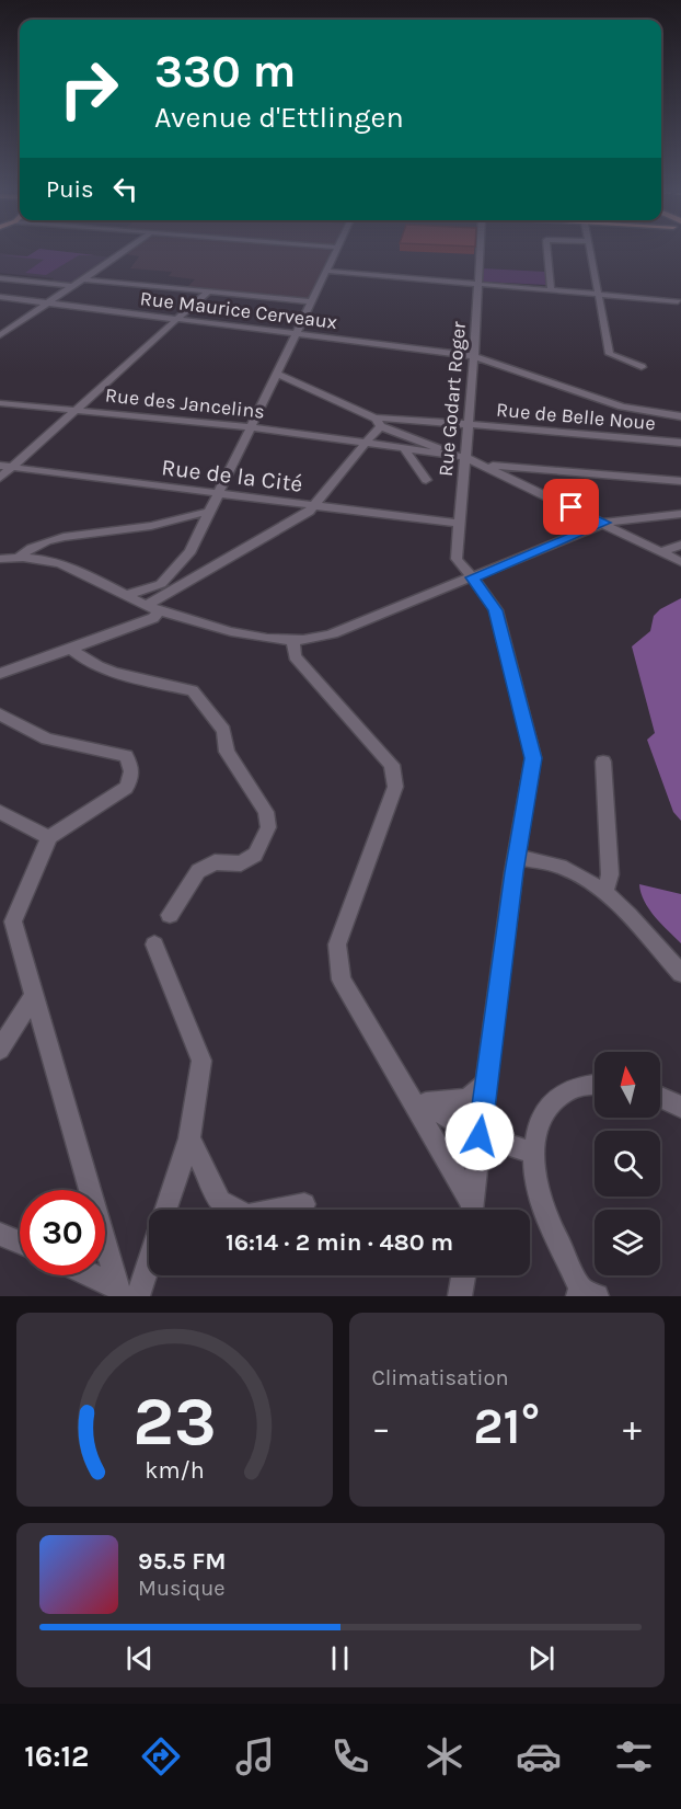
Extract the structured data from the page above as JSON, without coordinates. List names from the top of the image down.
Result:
{
  "streets": {
    "street": [
      "Rue Maurice Cerveaux",
      "Rue Godart Roger",
      "Rue des Jancelins",
      "Rue de Belle Noue",
      "Rue de la Cité"
    ]
  },
  "crossings": [
    ["Rue Maurice Cerveaux", "Rue Godart Roger"],
    ["Rue Godart Roger", "Rue de Belle Noue"],
    ["Rue Godart Roger", "Rue de la Cité"]
  ],
  "north": "top",
  "page": {
    "turn": ["330 m", "Avenue d'Ettlingen"],
    "then": "Puis",
    "limit": "30",
    "trip": "16:14 · 2 min · 480 m",
    "tile": "Climatisation",
    "heat": ["−", "21°", "+"],
    "song": ["95.5 FM", "Musique"],
    "tabs": "16:12",
    "gauge": ["23", "km/h"]
  }
}
